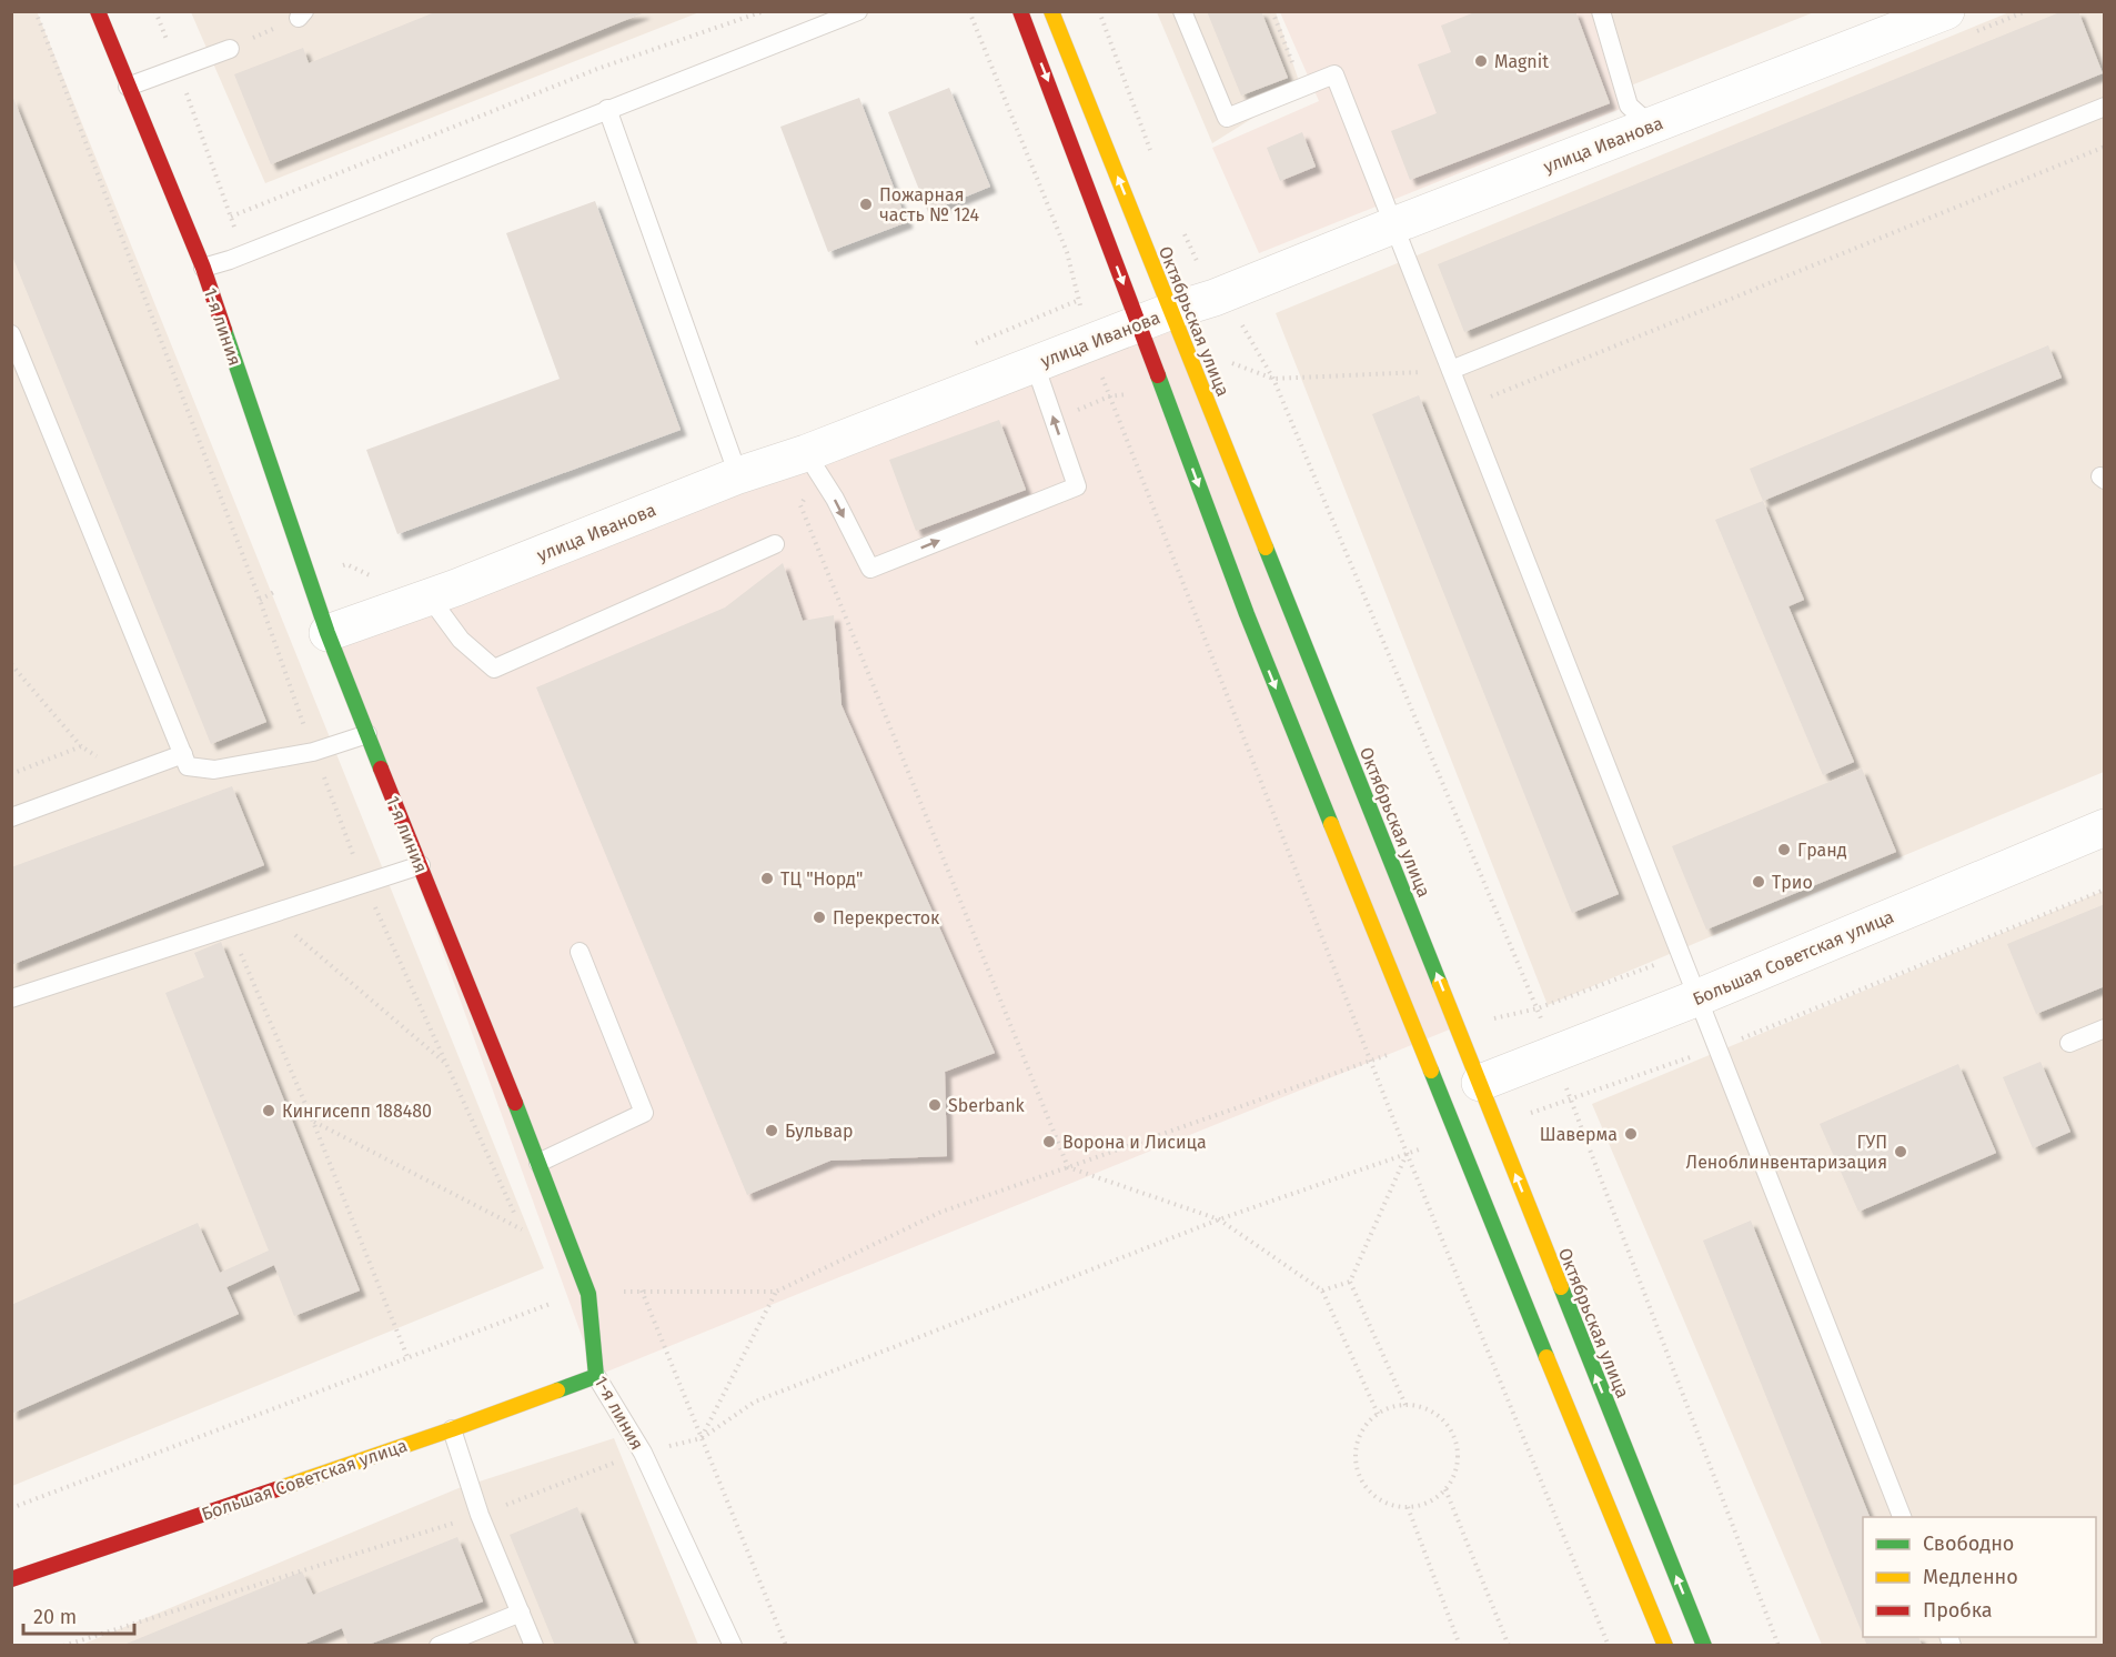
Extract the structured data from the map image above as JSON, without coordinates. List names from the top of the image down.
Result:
{
  "streets": {
    "street": [
      "улица Иванова",
      "Октябрьская улица",
      "1-я линия",
      "Большая Советская улица"
    ]
  },
  "crossings": [
    ["улица Иванова", "Октябрьская улица"],
    ["улица Иванова", "1-я линия"],
    ["Октябрьская улица", "Большая Советская улица"],
    ["1-я линия", "Большая Советская улица"]
  ],
  "places": [
    "Magnit",
    "Пожарная часть № 124",
    "Гранд",
    "ТЦ \"Норд\"",
    "Трио",
    "Перекресток",
    "Sberbank",
    "Кингисепп 188480",
    "Бульвар",
    "Шаверма",
    "Ворона и Лисица",
    "ГУП Леноблинвентаризация"
  ],
  "legend": ["Свободно", "Медленно", "Пробка"],
  "scale_bar": "20 m"
}
